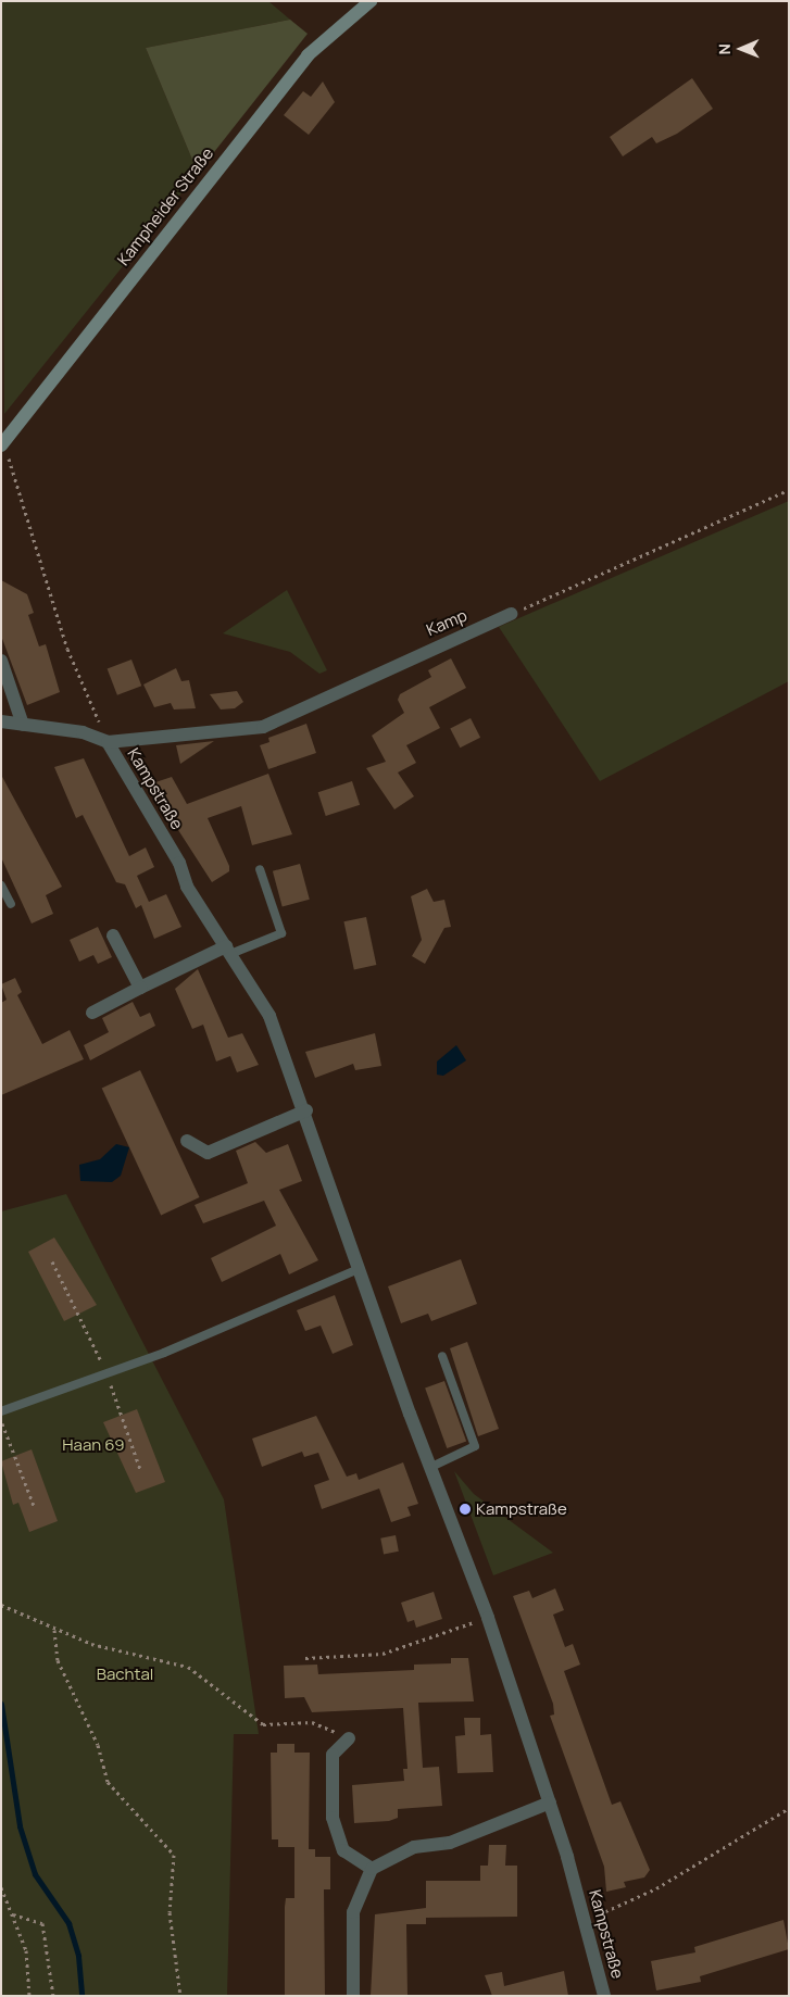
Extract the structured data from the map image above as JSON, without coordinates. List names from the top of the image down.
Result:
{
  "streets": {
    "street": ["Kampheider Straße", "Kamp", "Kampstraße"]
  },
  "crossings": [
    ["Kamp", "Kampstraße"]
  ],
  "parks": ["Haan 69", "Bachtal"],
  "places": ["Kampstraße"],
  "north": "left"
}
